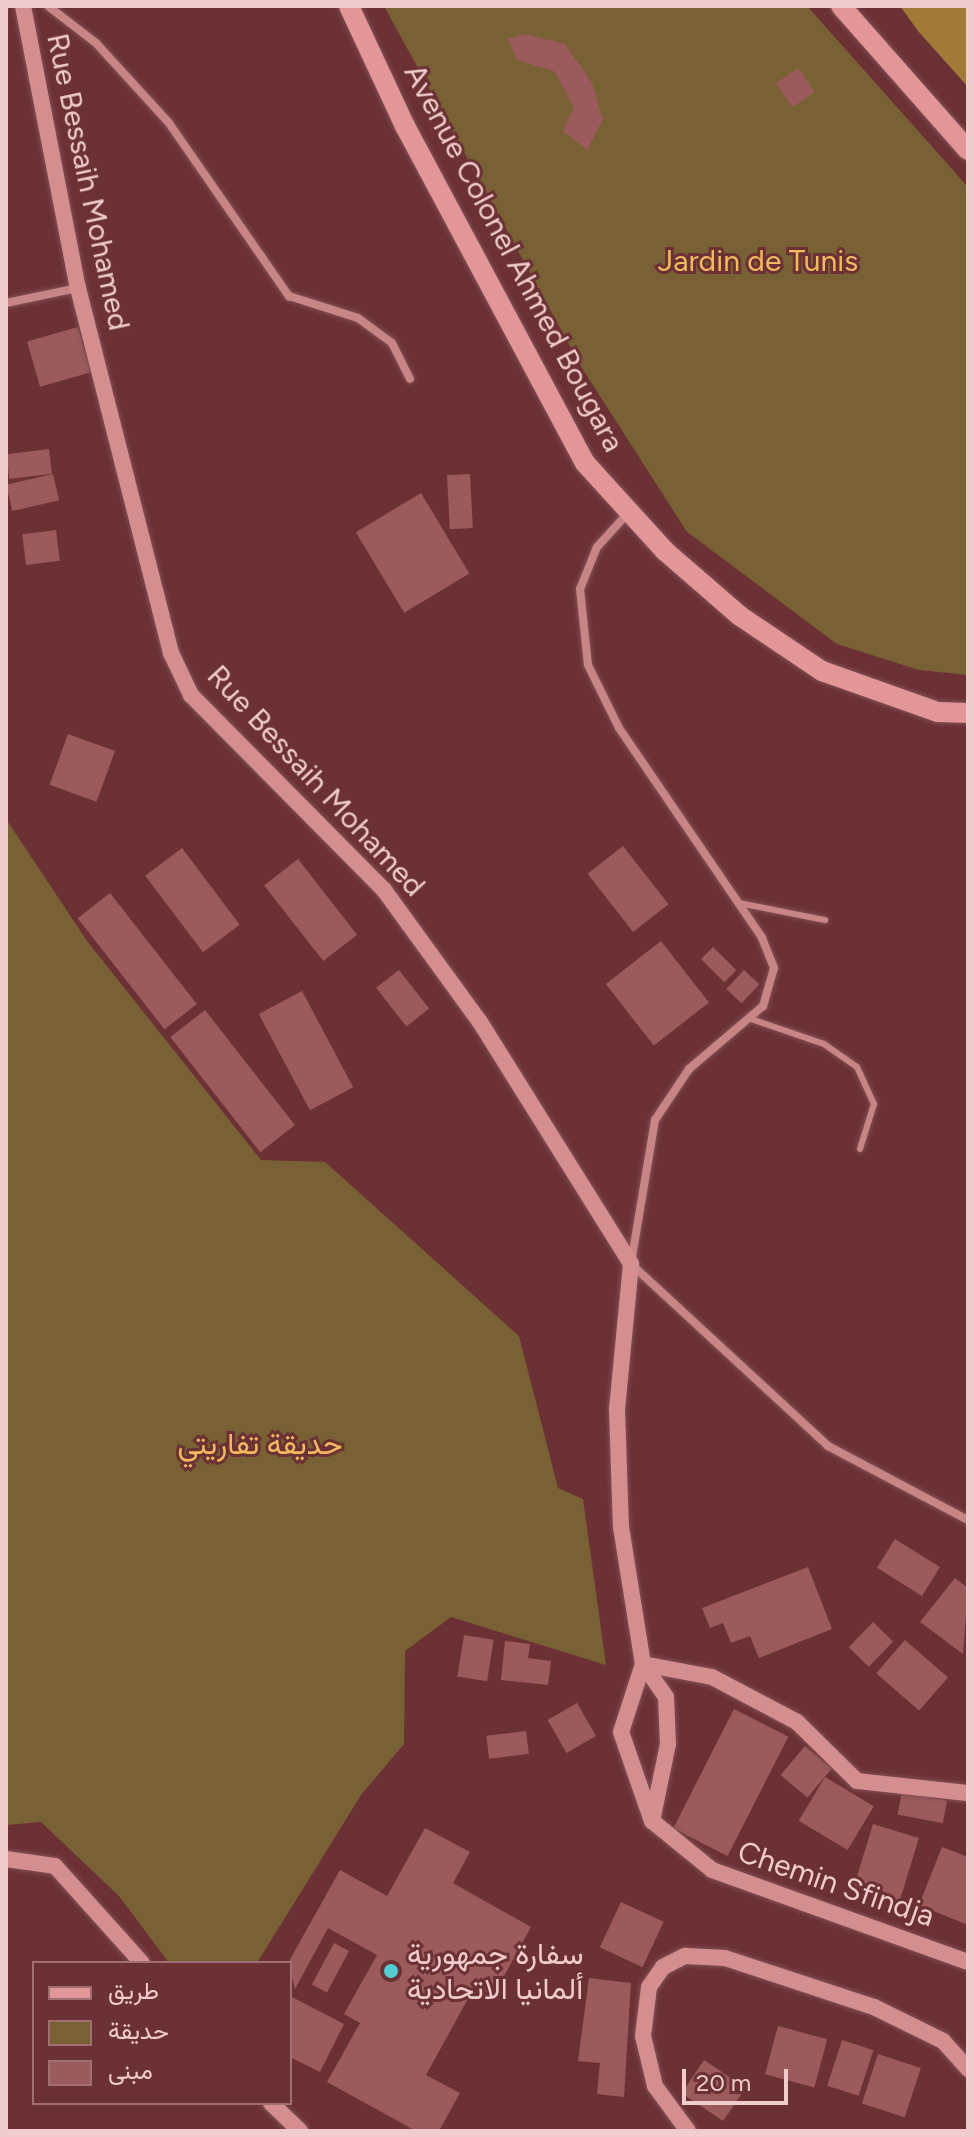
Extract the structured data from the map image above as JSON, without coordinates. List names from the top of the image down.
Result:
{
  "streets": {
    "main road": ["Avenue Colonel Ahmed Bougara"],
    "street": ["Rue Bessaih Mohamed", "Chemin Sfindja"]
  },
  "parks": ["Jardin de Tunis", "حديقة تفاريتي"],
  "places": ["سفارة جمهورية ألمانيا الاتحادية"],
  "legend": ["طريق", "حديقة", "مبنى"],
  "scale_bar": "20 m"
}
